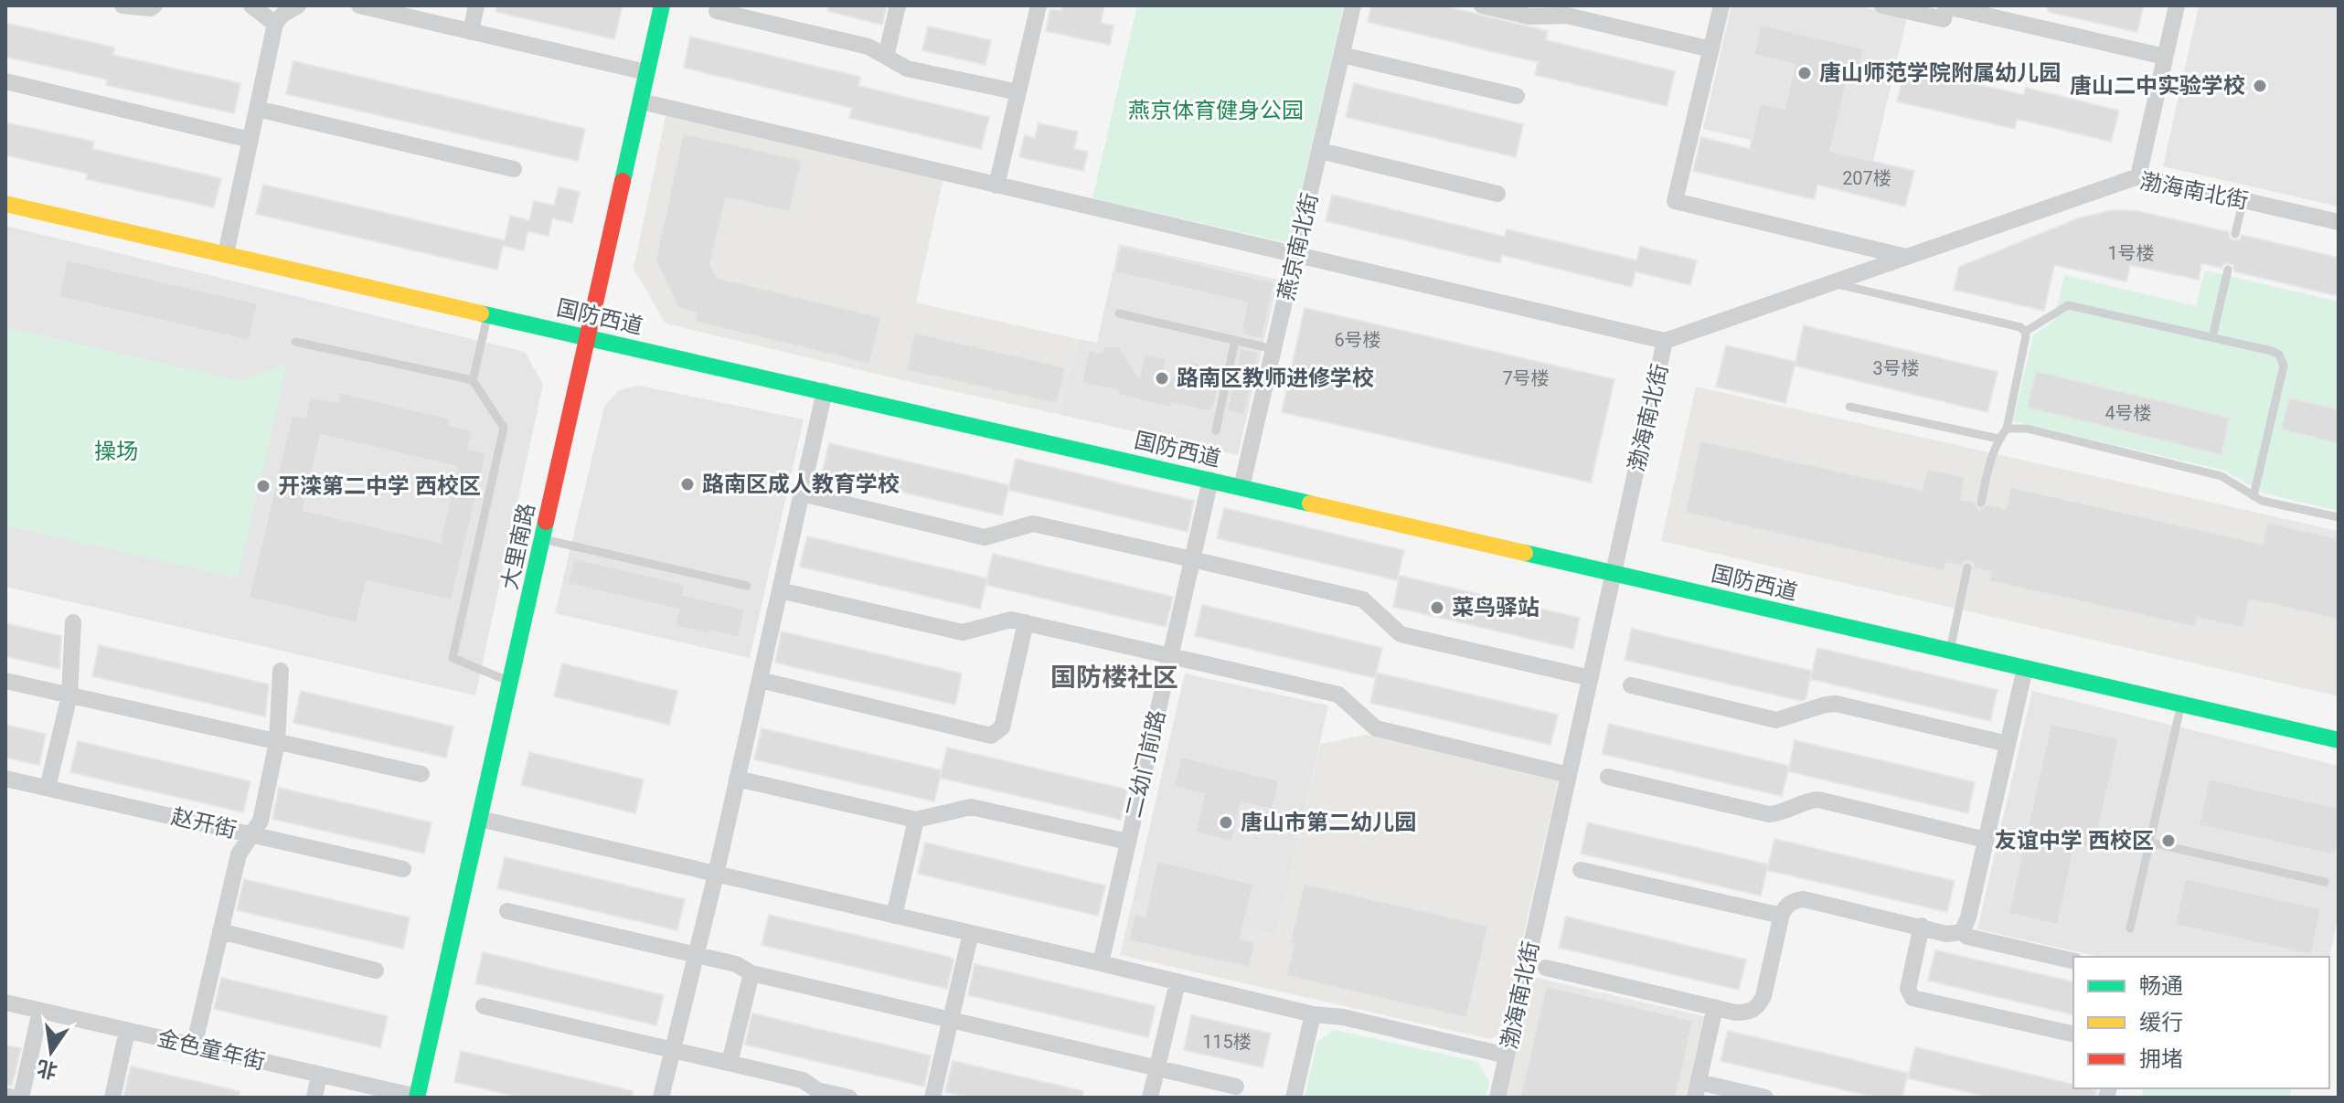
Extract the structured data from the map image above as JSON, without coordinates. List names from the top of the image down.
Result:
{
  "streets": {
    "street": [
      "渤海南北街",
      "燕京南北街",
      "国防西道",
      "大里南路",
      "二幼门前路",
      "赵开街",
      "金色童年街"
    ]
  },
  "crossings": [
    ["渤海南北街", "国防西道"],
    ["燕京南北街", "国防西道"],
    ["国防西道", "大里南路"],
    ["国防西道", "二幼门前路"],
    ["大里南路", "金色童年街"]
  ],
  "districts": ["国防楼社区"],
  "parks": ["燕京体育健身公园", "操场"],
  "places": [
    "唐山师范学院附属幼儿园",
    "唐山二中实验学校",
    "路南区教师进修学校",
    "路南区成人教育学校",
    "开滦第二中学 西校区",
    "菜鸟驿站",
    "唐山市第二幼儿园",
    "友谊中学 西校区"
  ],
  "house_numbers": [
    "207楼",
    "1号楼",
    "6号楼",
    "3号楼",
    "7号楼",
    "4号楼",
    "115楼"
  ],
  "legend": ["畅通", "缓行", "拥堵"],
  "north": "bottom"
}
